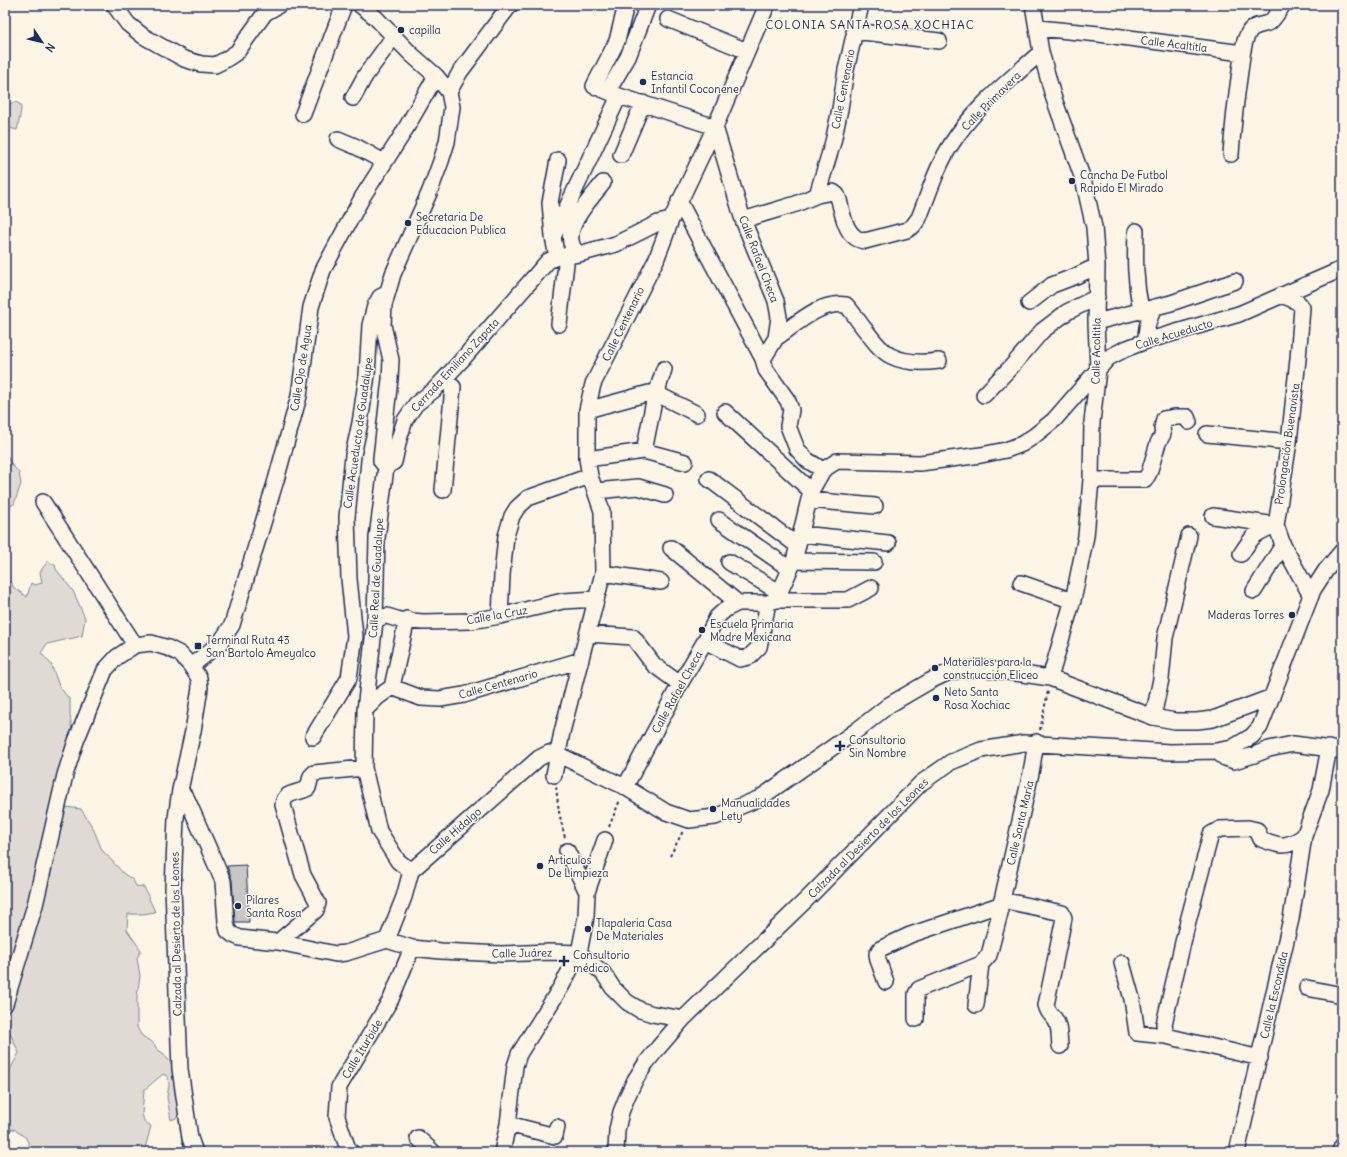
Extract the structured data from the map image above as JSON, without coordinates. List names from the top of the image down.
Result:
{
  "streets": {
    "street": [
      "Calle Acaltitla",
      "Calle Centenario",
      "Calle Primavera",
      "Calle Rafael Checa",
      "Calle Acueducto",
      "Calle Acoltitla",
      "Cerrada Emiliano Zapata",
      "Calle Ojo de Agua",
      "Calle Acueducto de Guadalupe",
      "Prolongación Buenavista",
      "Calle Real de Guadalupe",
      "Calle la Cruz",
      "Calle Santa María",
      "Calle Hidalgo",
      "Calzada al Desierto de los Leones",
      "Calle Juárez",
      "Calle la Escondida",
      "Calle Iturbide"
    ]
  },
  "crossings": [
    ["Calle Acaltitla", "Calle Acoltitla"],
    ["Calle Centenario", "Calle Primavera"],
    ["Calle Centenario", "Calle Rafael Checa"],
    ["Calle Centenario", "Cerrada Emiliano Zapata"],
    ["Calle Centenario", "Calle la Cruz"],
    ["Calle Centenario", "Calle Hidalgo"],
    ["Calle Primavera", "Calle Acoltitla"],
    ["Calle Acueducto", "Calle Acoltitla"],
    ["Calle Acueducto", "Prolongación Buenavista"],
    ["Cerrada Emiliano Zapata", "Calle Real de Guadalupe"],
    ["Calle Ojo de Agua", "Calzada al Desierto de los Leones"],
    ["Calle Acueducto de Guadalupe", "Calle Real de Guadalupe"],
    ["Prolongación Buenavista", "Calzada al Desierto de los Leones"],
    ["Calle Real de Guadalupe", "Calle la Cruz"],
    ["Calle Real de Guadalupe", "Calle Hidalgo"],
    ["Calle Santa María", "Calzada al Desierto de los Leones"],
    ["Calle Juárez", "Calle Iturbide"]
  ],
  "districts": ["COLONIA SANTA ROSA XOCHIAC"],
  "places": {
    "other": [
      "capilla",
      "Estancia Infantil Coconene",
      "Cancha De Futbol Rapido El Mirado",
      "Secretaria De Educacion Publica",
      "Maderas Torres",
      "Escuela Primaria Madre Mexicana",
      "Materiales para la construcción Eliceo",
      "Neto Santa Rosa Xochiac",
      "Manualidades Lety",
      "Articulos De Limpieza",
      "Pilares Santa Rosa",
      "Tlapaleria Casa De Materiales"
    ],
    "transit": ["Terminal Ruta 43 San Bartolo Ameyalco"],
    "health": ["Consultorio Sin Nombre", "Consultorio médico"]
  },
  "north": "bottom right"
}
